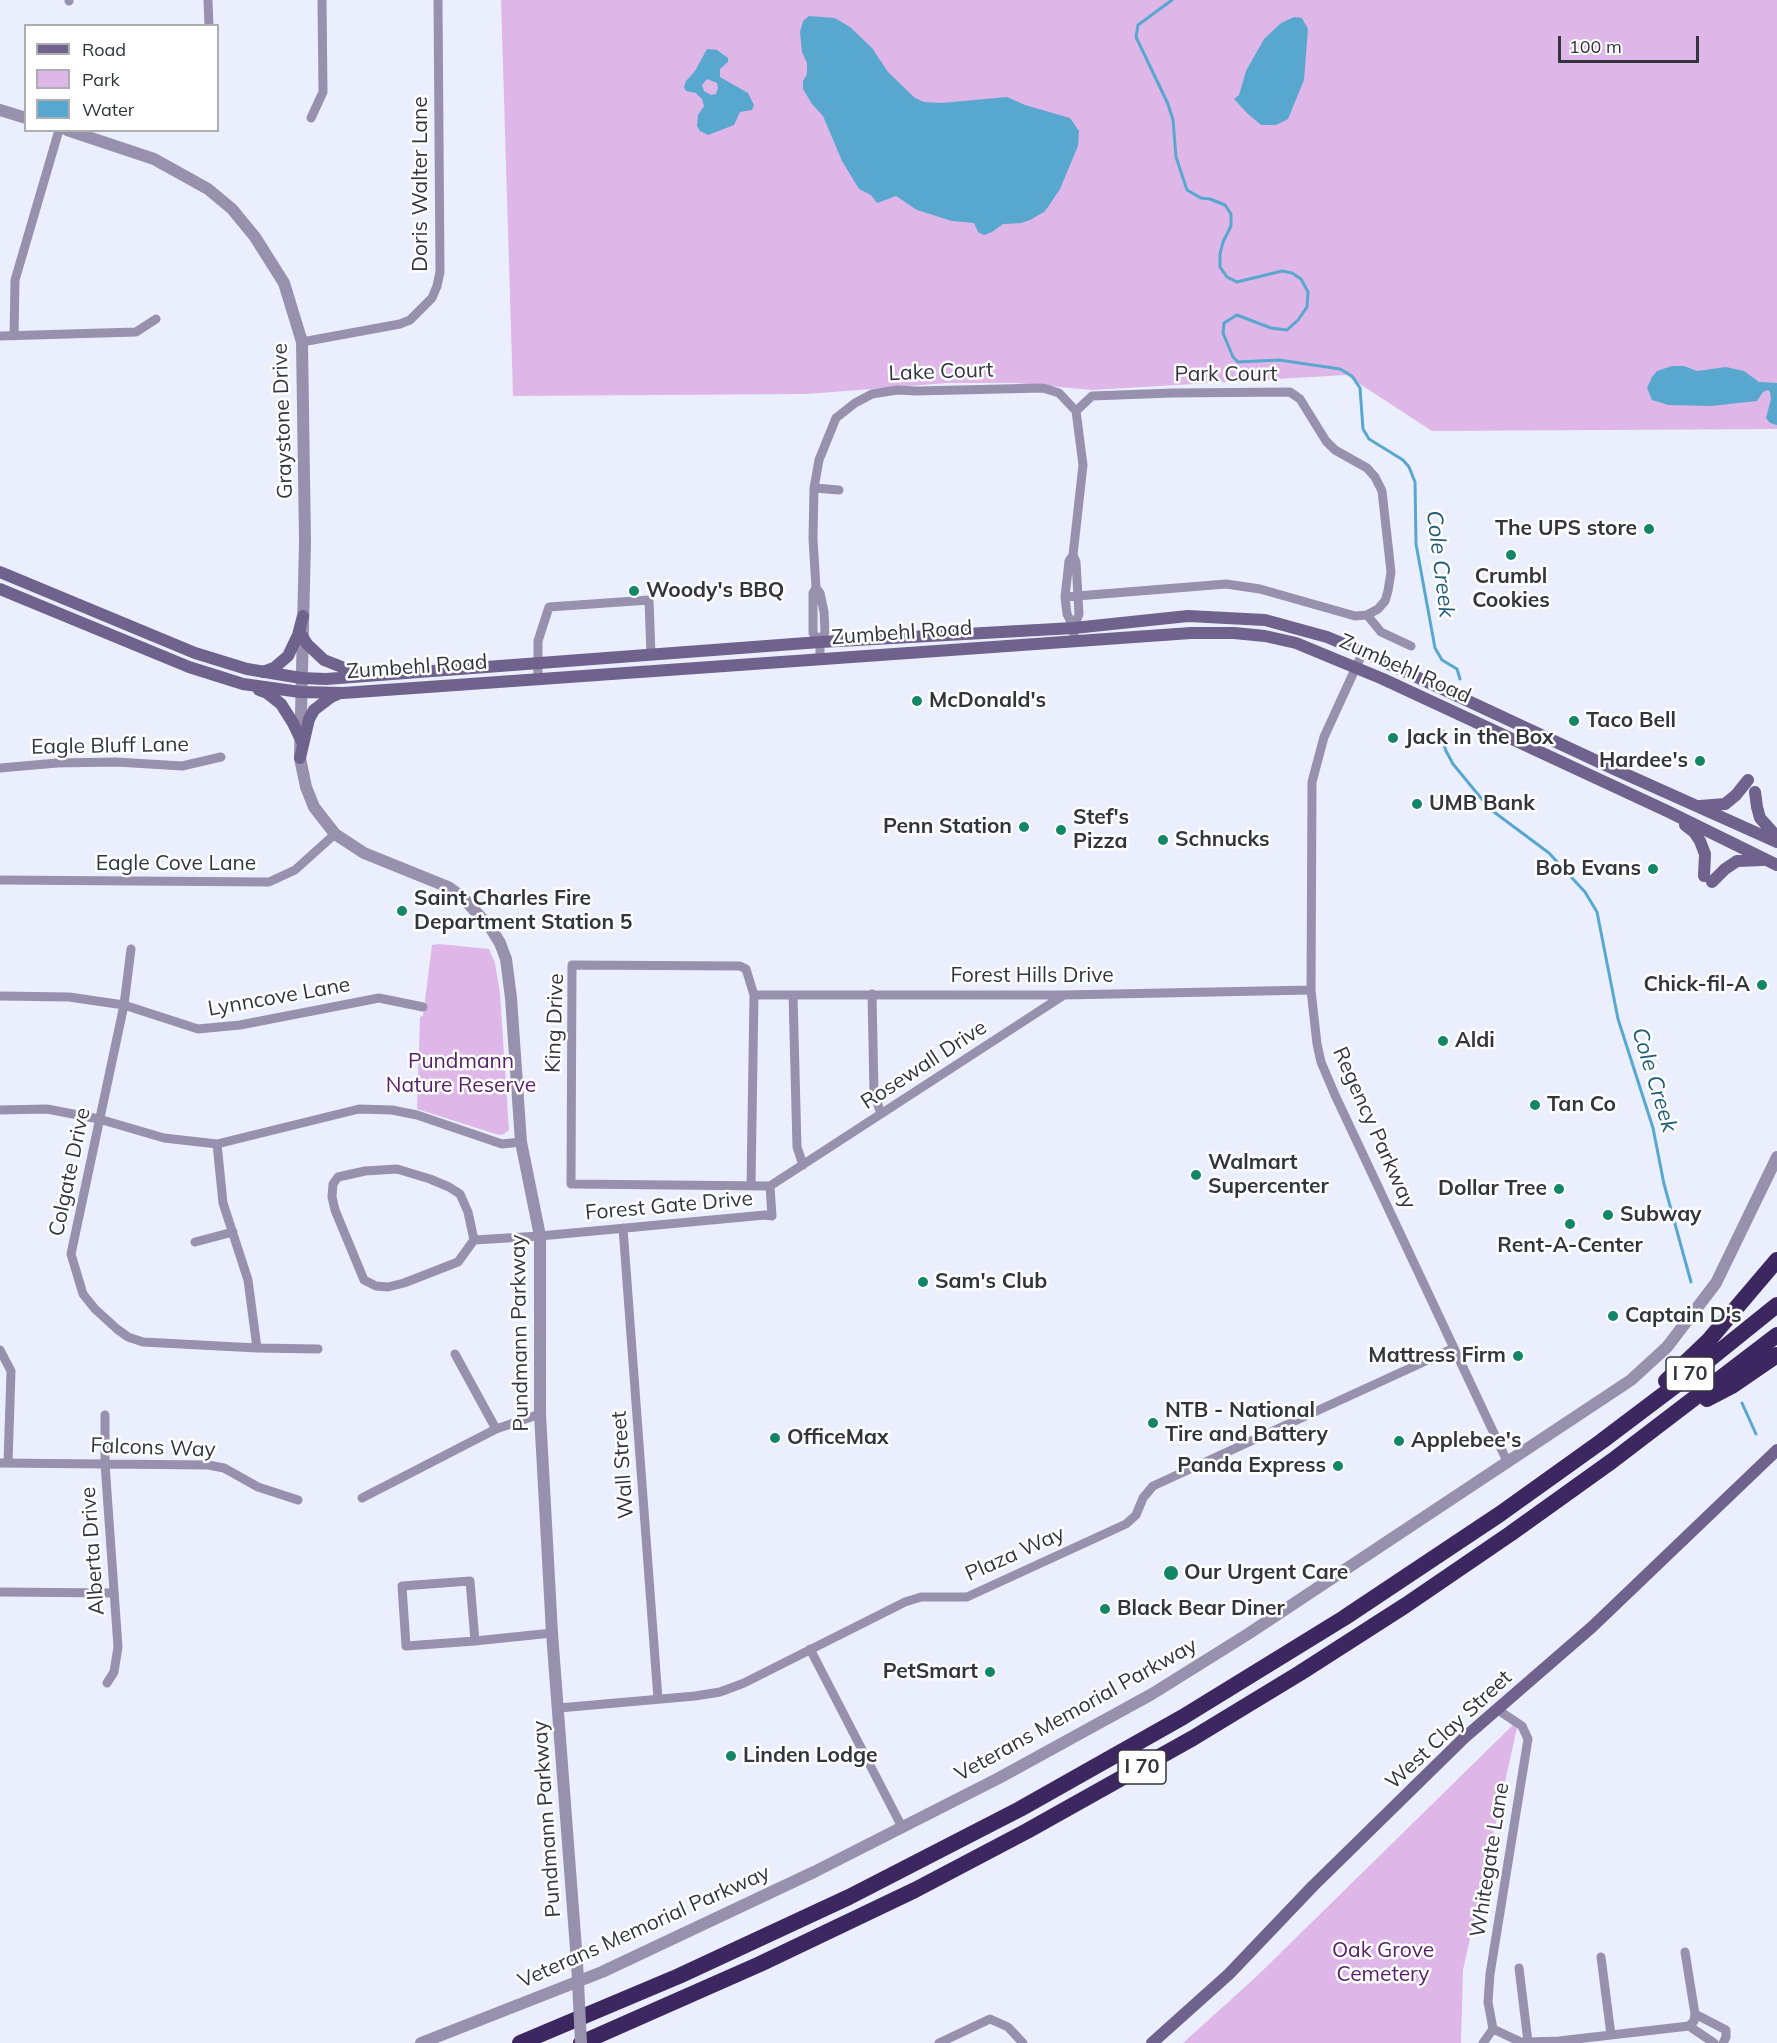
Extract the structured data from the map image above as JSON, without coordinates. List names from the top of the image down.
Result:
{
  "streets": {
    "highway": ["I 70"],
    "main road": ["Zumbehl Road", "West Clay Street"],
    "street": [
      "Doris Walter Lane",
      "Lake Court",
      "Park Court",
      "Graystone Drive",
      "Eagle Bluff Lane",
      "Eagle Cove Lane",
      "Forest Hills Drive",
      "Lynncove Lane",
      "King Drive",
      "Rosewall Drive",
      "Regency Parkway",
      "Colgate Drive",
      "Forest Gate Drive",
      "Pundmann Parkway",
      "Falcons Way",
      "Wall Street",
      "Alberta Drive",
      "Plaza Way",
      "Veterans Memorial Parkway",
      "Whitegate Lane"
    ]
  },
  "crossings": [
    ["Doris Walter Lane", "Graystone Drive"],
    ["Lake Court", "Park Court"],
    ["Lake Court", "Zumbehl Road"],
    ["Graystone Drive", "Zumbehl Road"],
    ["Graystone Drive", "Pundmann Parkway"],
    ["Zumbehl Road", "Regency Parkway"],
    ["Zumbehl Road", "Pundmann Parkway"],
    ["Eagle Cove Lane", "Pundmann Parkway"],
    ["Forest Hills Drive", "King Drive"],
    ["Forest Hills Drive", "Rosewall Drive"],
    ["Forest Hills Drive", "Regency Parkway"],
    ["Lynncove Lane", "Colgate Drive"],
    ["Rosewall Drive", "Forest Gate Drive"],
    ["Regency Parkway", "Plaza Way"],
    ["Regency Parkway", "Veterans Memorial Parkway"],
    ["Forest Gate Drive", "Pundmann Parkway"],
    ["Forest Gate Drive", "Wall Street"],
    ["Pundmann Parkway", "I 70"],
    ["Pundmann Parkway", "Plaza Way"],
    ["Falcons Way", "Alberta Drive"],
    ["Wall Street", "Plaza Way"],
    ["West Clay Street", "Whitegate Lane"]
  ],
  "water": ["Cole Creek"],
  "parks": ["Pundmann Nature Reserve", "Oak Grove Cemetery"],
  "places": [
    "The UPS store",
    "Crumbl Cookies",
    "Woody's BBQ",
    "McDonald's",
    "Taco Bell",
    "Jack in the Box",
    "Hardee's",
    "UMB Bank",
    "Penn Station",
    "Stef's Pizza",
    "Schnucks",
    "Bob Evans",
    "Saint Charles Fire Department Station 5",
    "Chick-fil-A",
    "Aldi",
    "Tan Co",
    "Walmart Supercenter",
    "Dollar Tree",
    "Subway",
    "Rent-A-Center",
    "Sam's Club",
    "Captain D's",
    "Mattress Firm",
    "NTB - National Tire and Battery",
    "OfficeMax",
    "Applebee's",
    "Panda Express",
    "Our Urgent Care",
    "Black Bear Diner",
    "PetSmart",
    "Linden Lodge"
  ],
  "legend": ["Road", "Park", "Water"],
  "scale_bar": "100 m"
}
